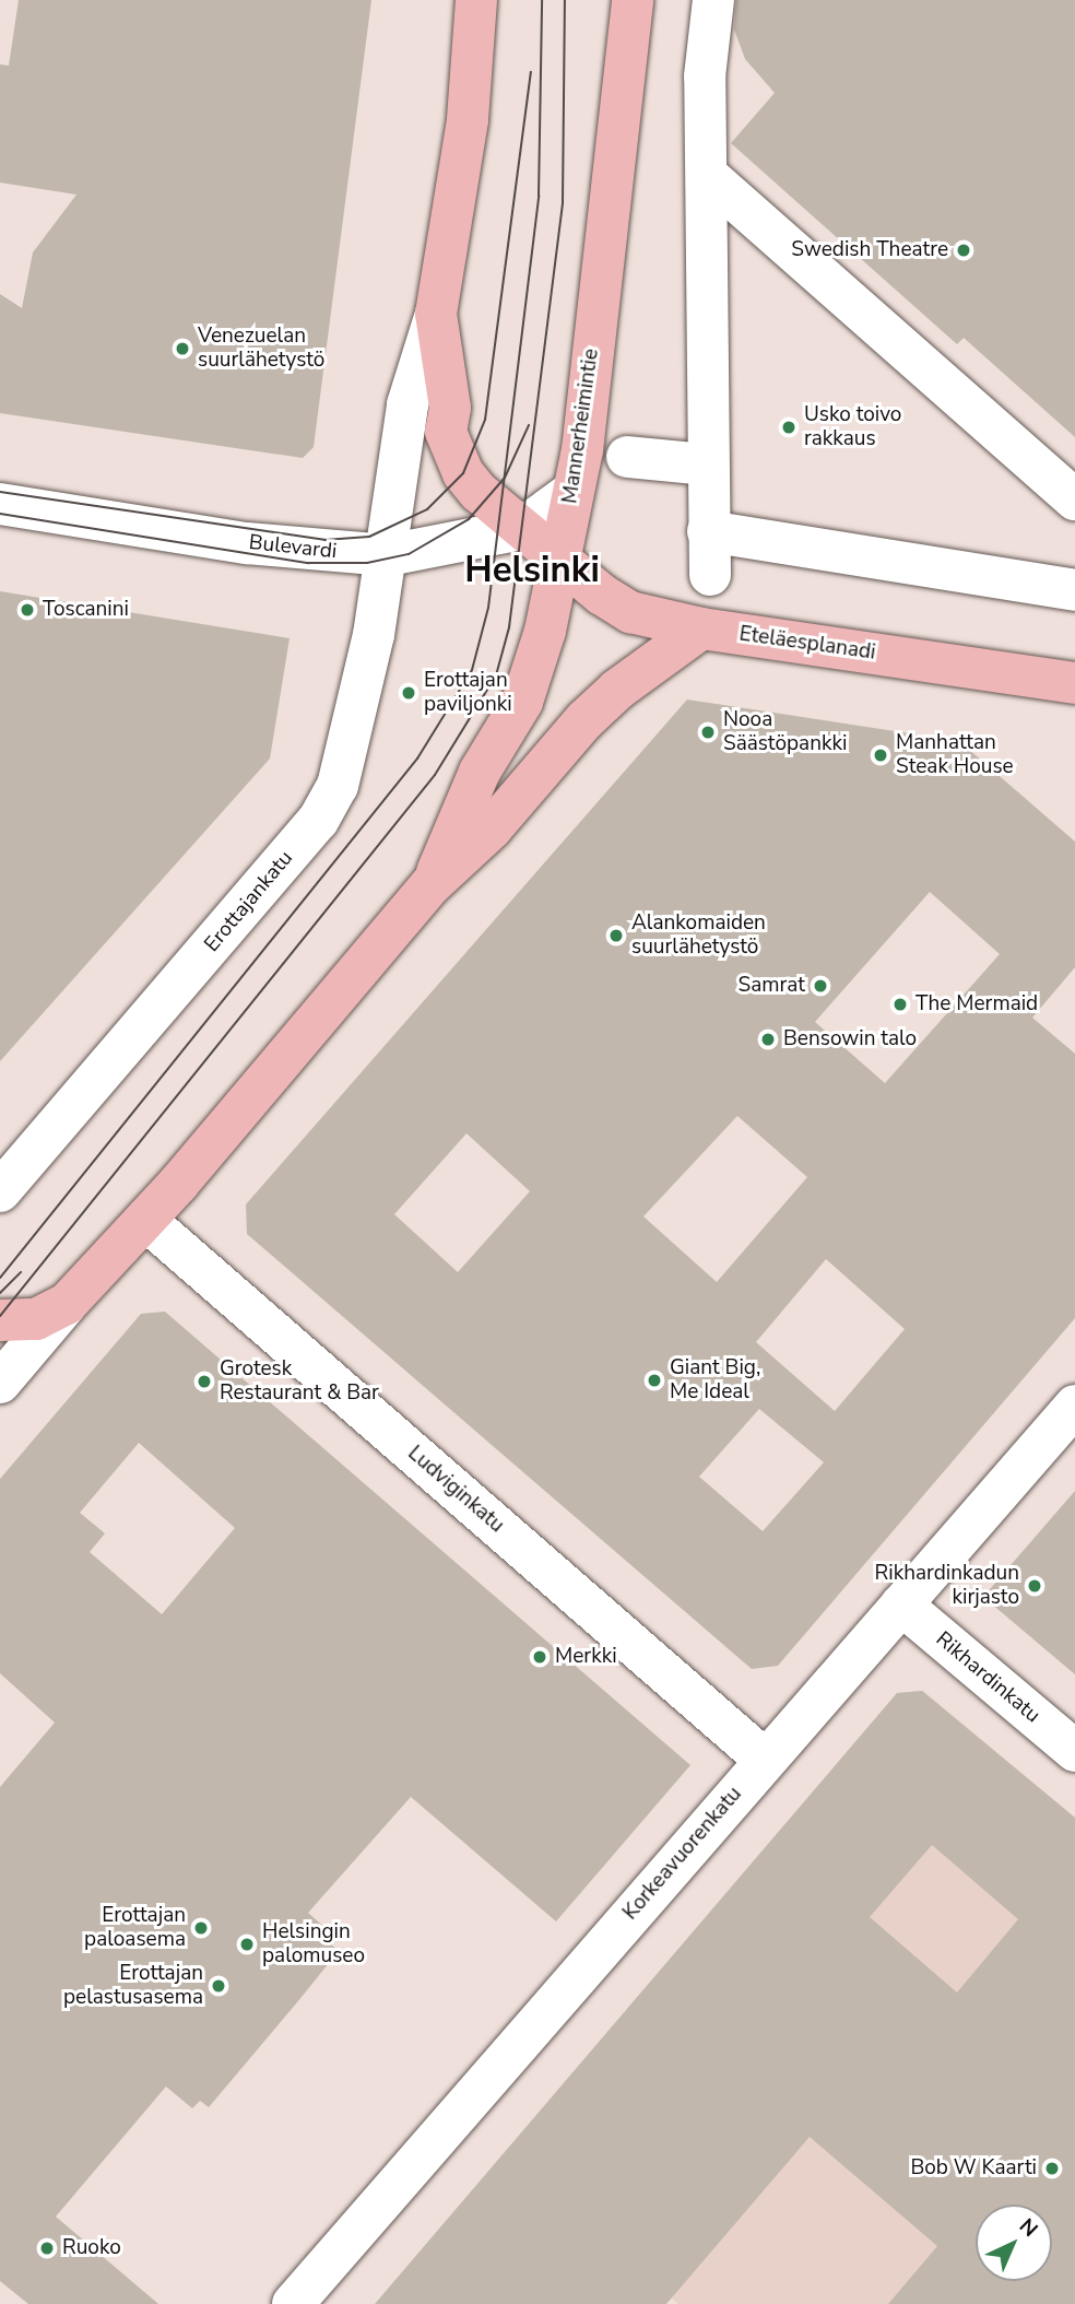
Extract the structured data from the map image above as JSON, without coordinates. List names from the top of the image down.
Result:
{
  "streets": {
    "main road": ["Mannerheimintie", "Eteläesplanadi"],
    "street": [
      "Bulevardi",
      "Erottajankatu",
      "Ludviginkatu",
      "Rikhardinkatu",
      "Korkeavuorenkatu"
    ]
  },
  "crossings": [
    ["Mannerheimintie", "Bulevardi"],
    ["Mannerheimintie", "Eteläesplanadi"],
    ["Bulevardi", "Erottajankatu"],
    ["Ludviginkatu", "Korkeavuorenkatu"],
    ["Rikhardinkatu", "Korkeavuorenkatu"]
  ],
  "districts": ["Helsinki"],
  "places": [
    "Swedish Theatre",
    "Venezuelan suurlähetystö",
    "Usko toivo rakkaus",
    "Toscanini",
    "Erottajan paviljonki",
    "Nooa Säästöpankki",
    "Manhattan Steak House",
    "Alankomaiden suurlähetystö",
    "Samrat",
    "The Mermaid",
    "Bensowin talo",
    "Giant Big, Me Ideal",
    "Grotesk Restaurant & Bar",
    "Rikhardinkadun kirjasto",
    "Merkki",
    "Erottajan paloasema",
    "Helsingin palomuseo",
    "Erottajan pelastusasema",
    "Bob W Kaarti",
    "Ruoko"
  ],
  "north": "top right"
}
